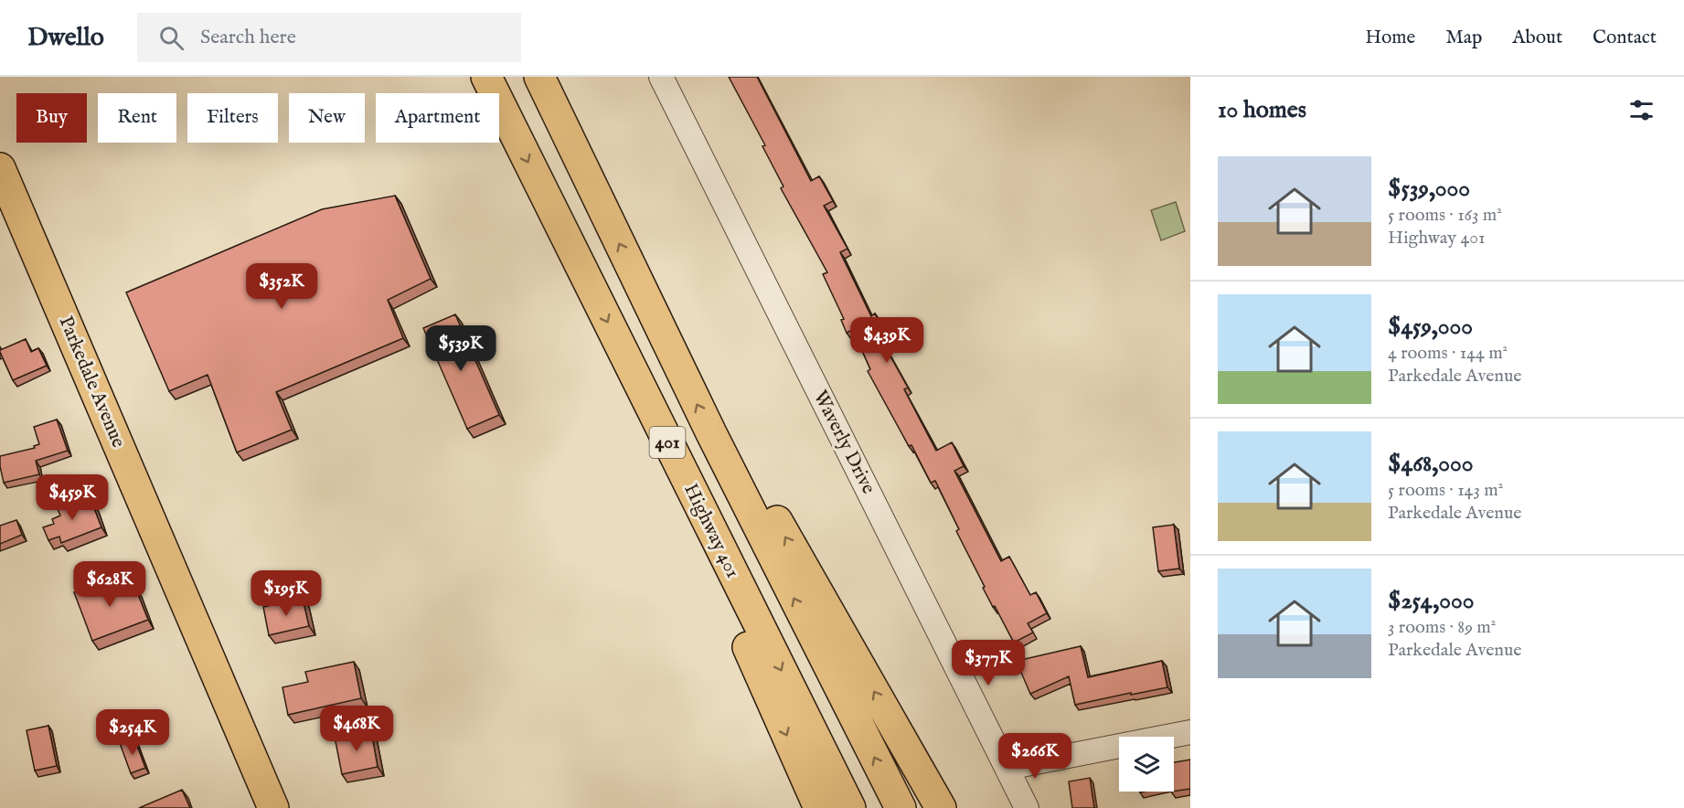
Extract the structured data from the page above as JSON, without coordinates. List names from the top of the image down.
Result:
{
  "streets": {
    "main road": ["Parkedale Avenue", "401", "Highway 401"],
    "street": ["Waverly Drive"]
  },
  "page": {
    "header": "Dwello",
    "search": "Search here",
    "nav": [
      "Home",
      "Map",
      "About",
      "Contact"
    ],
    "heading": "10 homes",
    "chip": [
      "Buy",
      "Rent",
      "Filters",
      "New",
      "Apartment"
    ],
    "list": [
      {
        "name": "$539,000",
        "note": "5 rooms · 163 m² · Highway 401"
      },
      {
        "name": "$459,000",
        "note": "4 rooms · 144 m² · Parkedale Avenue"
      },
      {
        "name": "$468,000",
        "note": "5 rooms · 143 m² · Parkedale Avenue"
      },
      {
        "name": "$254,000",
        "note": "3 rooms · 89 m² · Parkedale Avenue"
      }
    ],
    "price": [
      "$352K",
      "$439K",
      "$539K",
      "$459K",
      "$628K",
      "$195K",
      "$377K",
      "$468K",
      "$254K",
      "$266K"
    ]
  }
}
